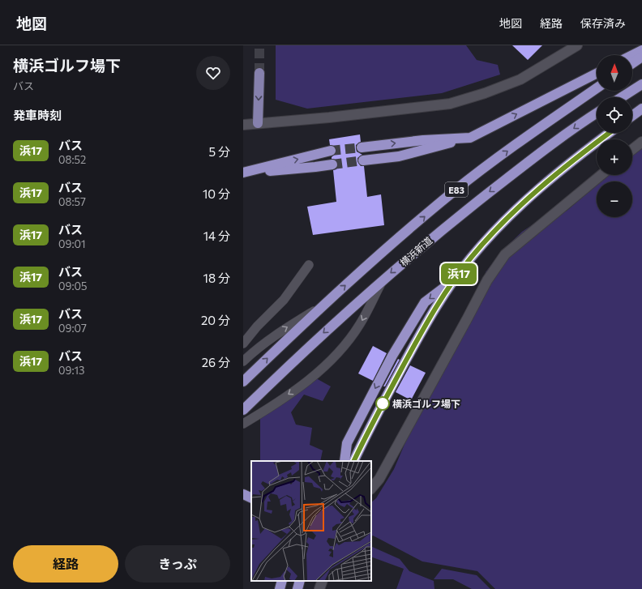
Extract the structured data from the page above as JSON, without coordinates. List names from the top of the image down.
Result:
{
  "streets": {
    "highway": ["E83", "横浜新道"]
  },
  "places": ["横浜ゴルフ場下"],
  "lines": ["bus line 浜17"],
  "north": "top",
  "page": {
    "header": "地図",
    "nav": ["地図", "経路", "保存済み"],
    "heading": [
      ["横浜ゴルフ場下", "バス"],
      "発車時刻"
    ],
    "on_map": "浜17",
    "map_buttons": ["+", "−"],
    "list": [
      {
        "mark": "浜17",
        "name": "バス",
        "note": "08:52",
        "value": "5 分"
      },
      {
        "mark": "浜17",
        "name": "バス",
        "note": "08:57",
        "value": "10 分"
      },
      {
        "mark": "浜17",
        "name": "バス",
        "note": "09:01",
        "value": "14 分"
      },
      {
        "mark": "浜17",
        "name": "バス",
        "note": "09:05",
        "value": "18 分"
      },
      {
        "mark": "浜17",
        "name": "バス",
        "note": "09:07",
        "value": "20 分"
      },
      {
        "mark": "浜17",
        "name": "バス",
        "note": "09:13",
        "value": "26 分"
      }
    ],
    "buttons": ["経路", "きっぷ"]
  }
}
